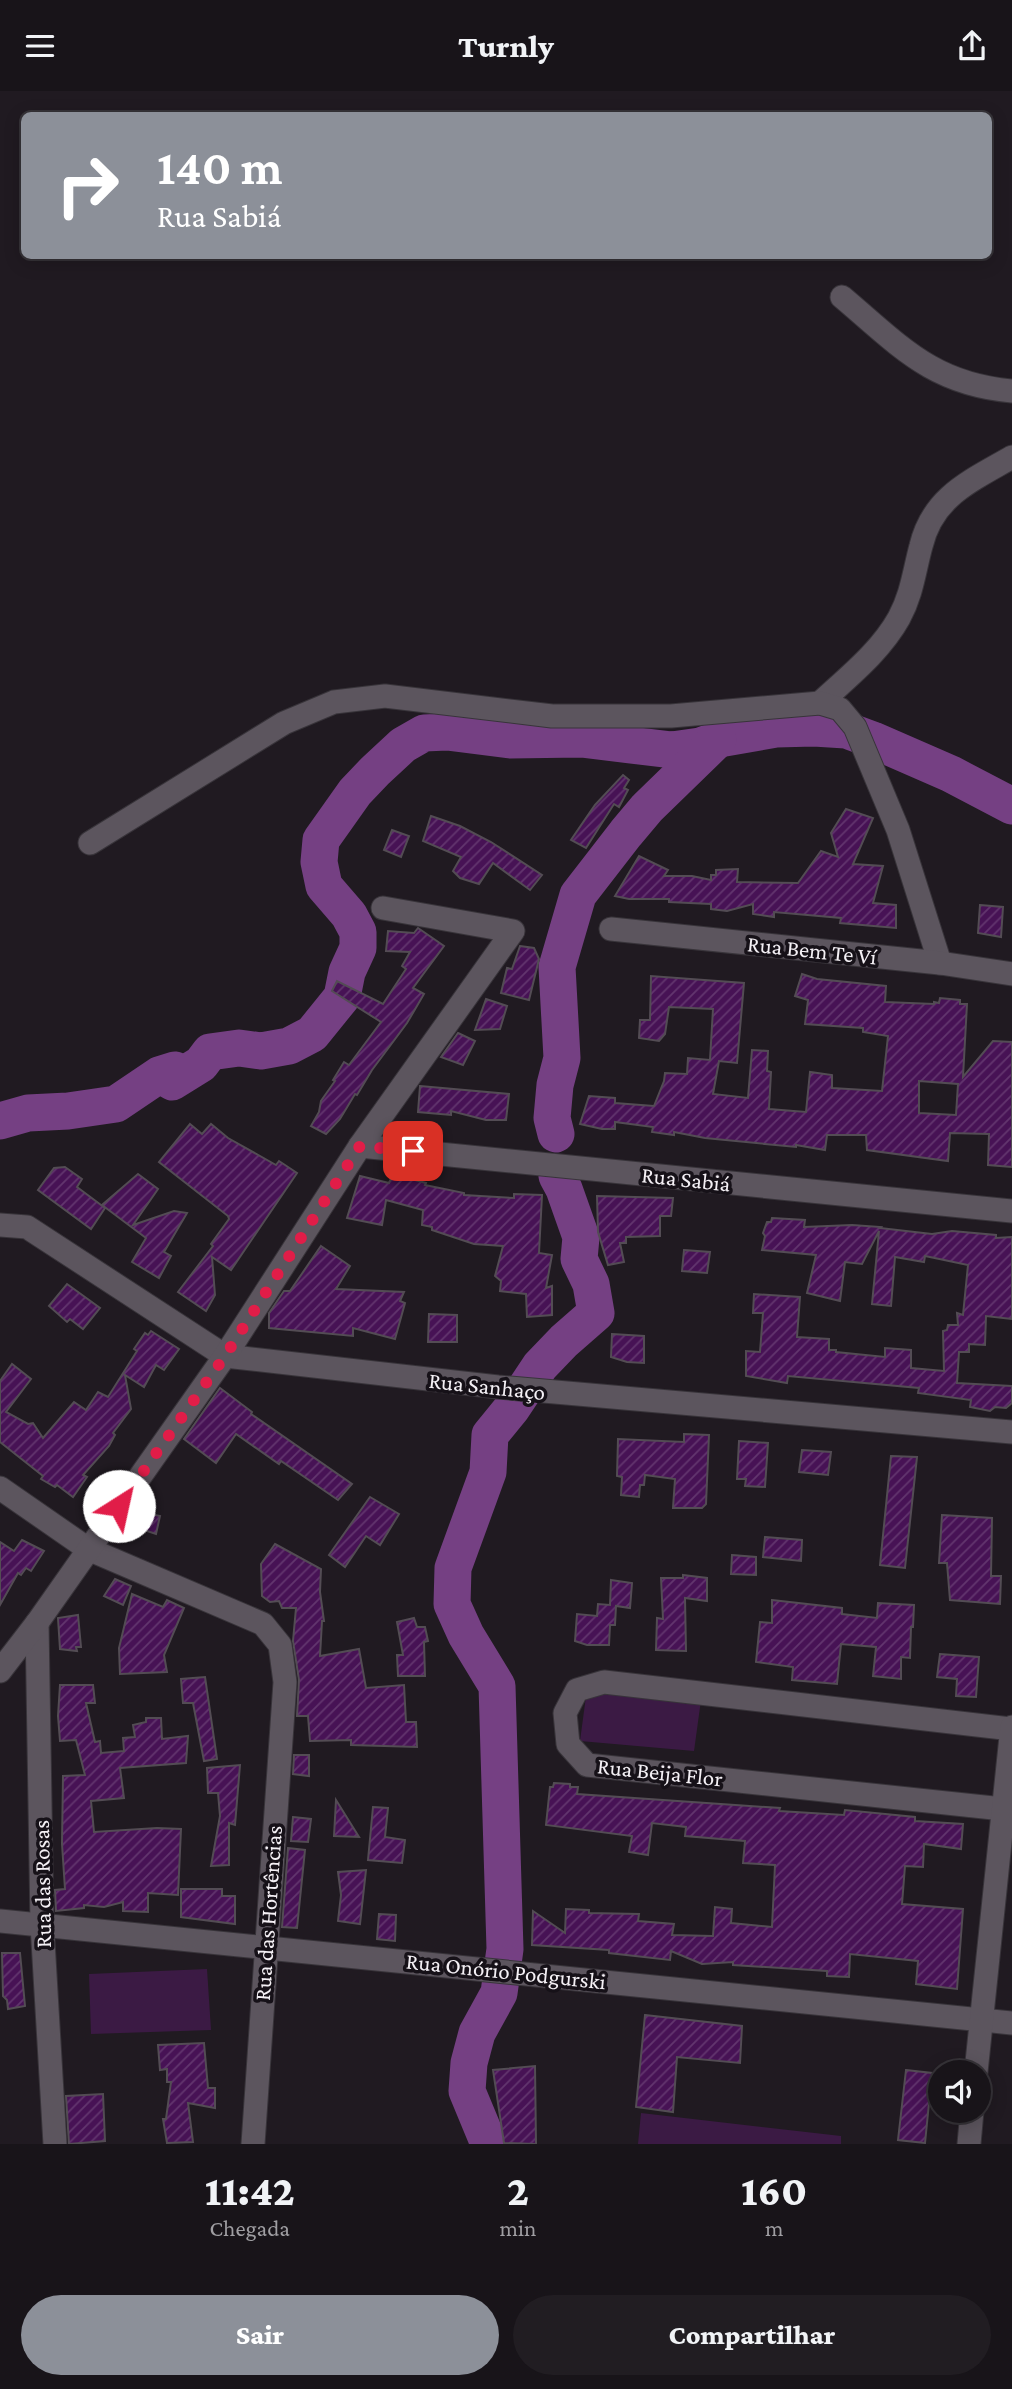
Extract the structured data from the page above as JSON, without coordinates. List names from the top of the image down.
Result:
{
  "streets": {
    "street": [
      "Rua Bem Te Ví",
      "Rua Sabiá",
      "Rua Sanhaço",
      "Rua Beija Flor",
      "Rua das Rosas",
      "Rua das Hortências",
      "Rua Onório Podgurski"
    ]
  },
  "crossings": [
    ["Rua das Rosas", "Rua Onório Podgurski"],
    ["Rua das Hortências", "Rua Onório Podgurski"]
  ],
  "page": {
    "header": "Turnly",
    "turn": ["140 m", "Rua Sabiá"],
    "eta": [
      "11:42",
      "Chegada",
      "2",
      "min",
      "160",
      "m"
    ],
    "buttons": ["Sair", "Compartilhar"]
  }
}
